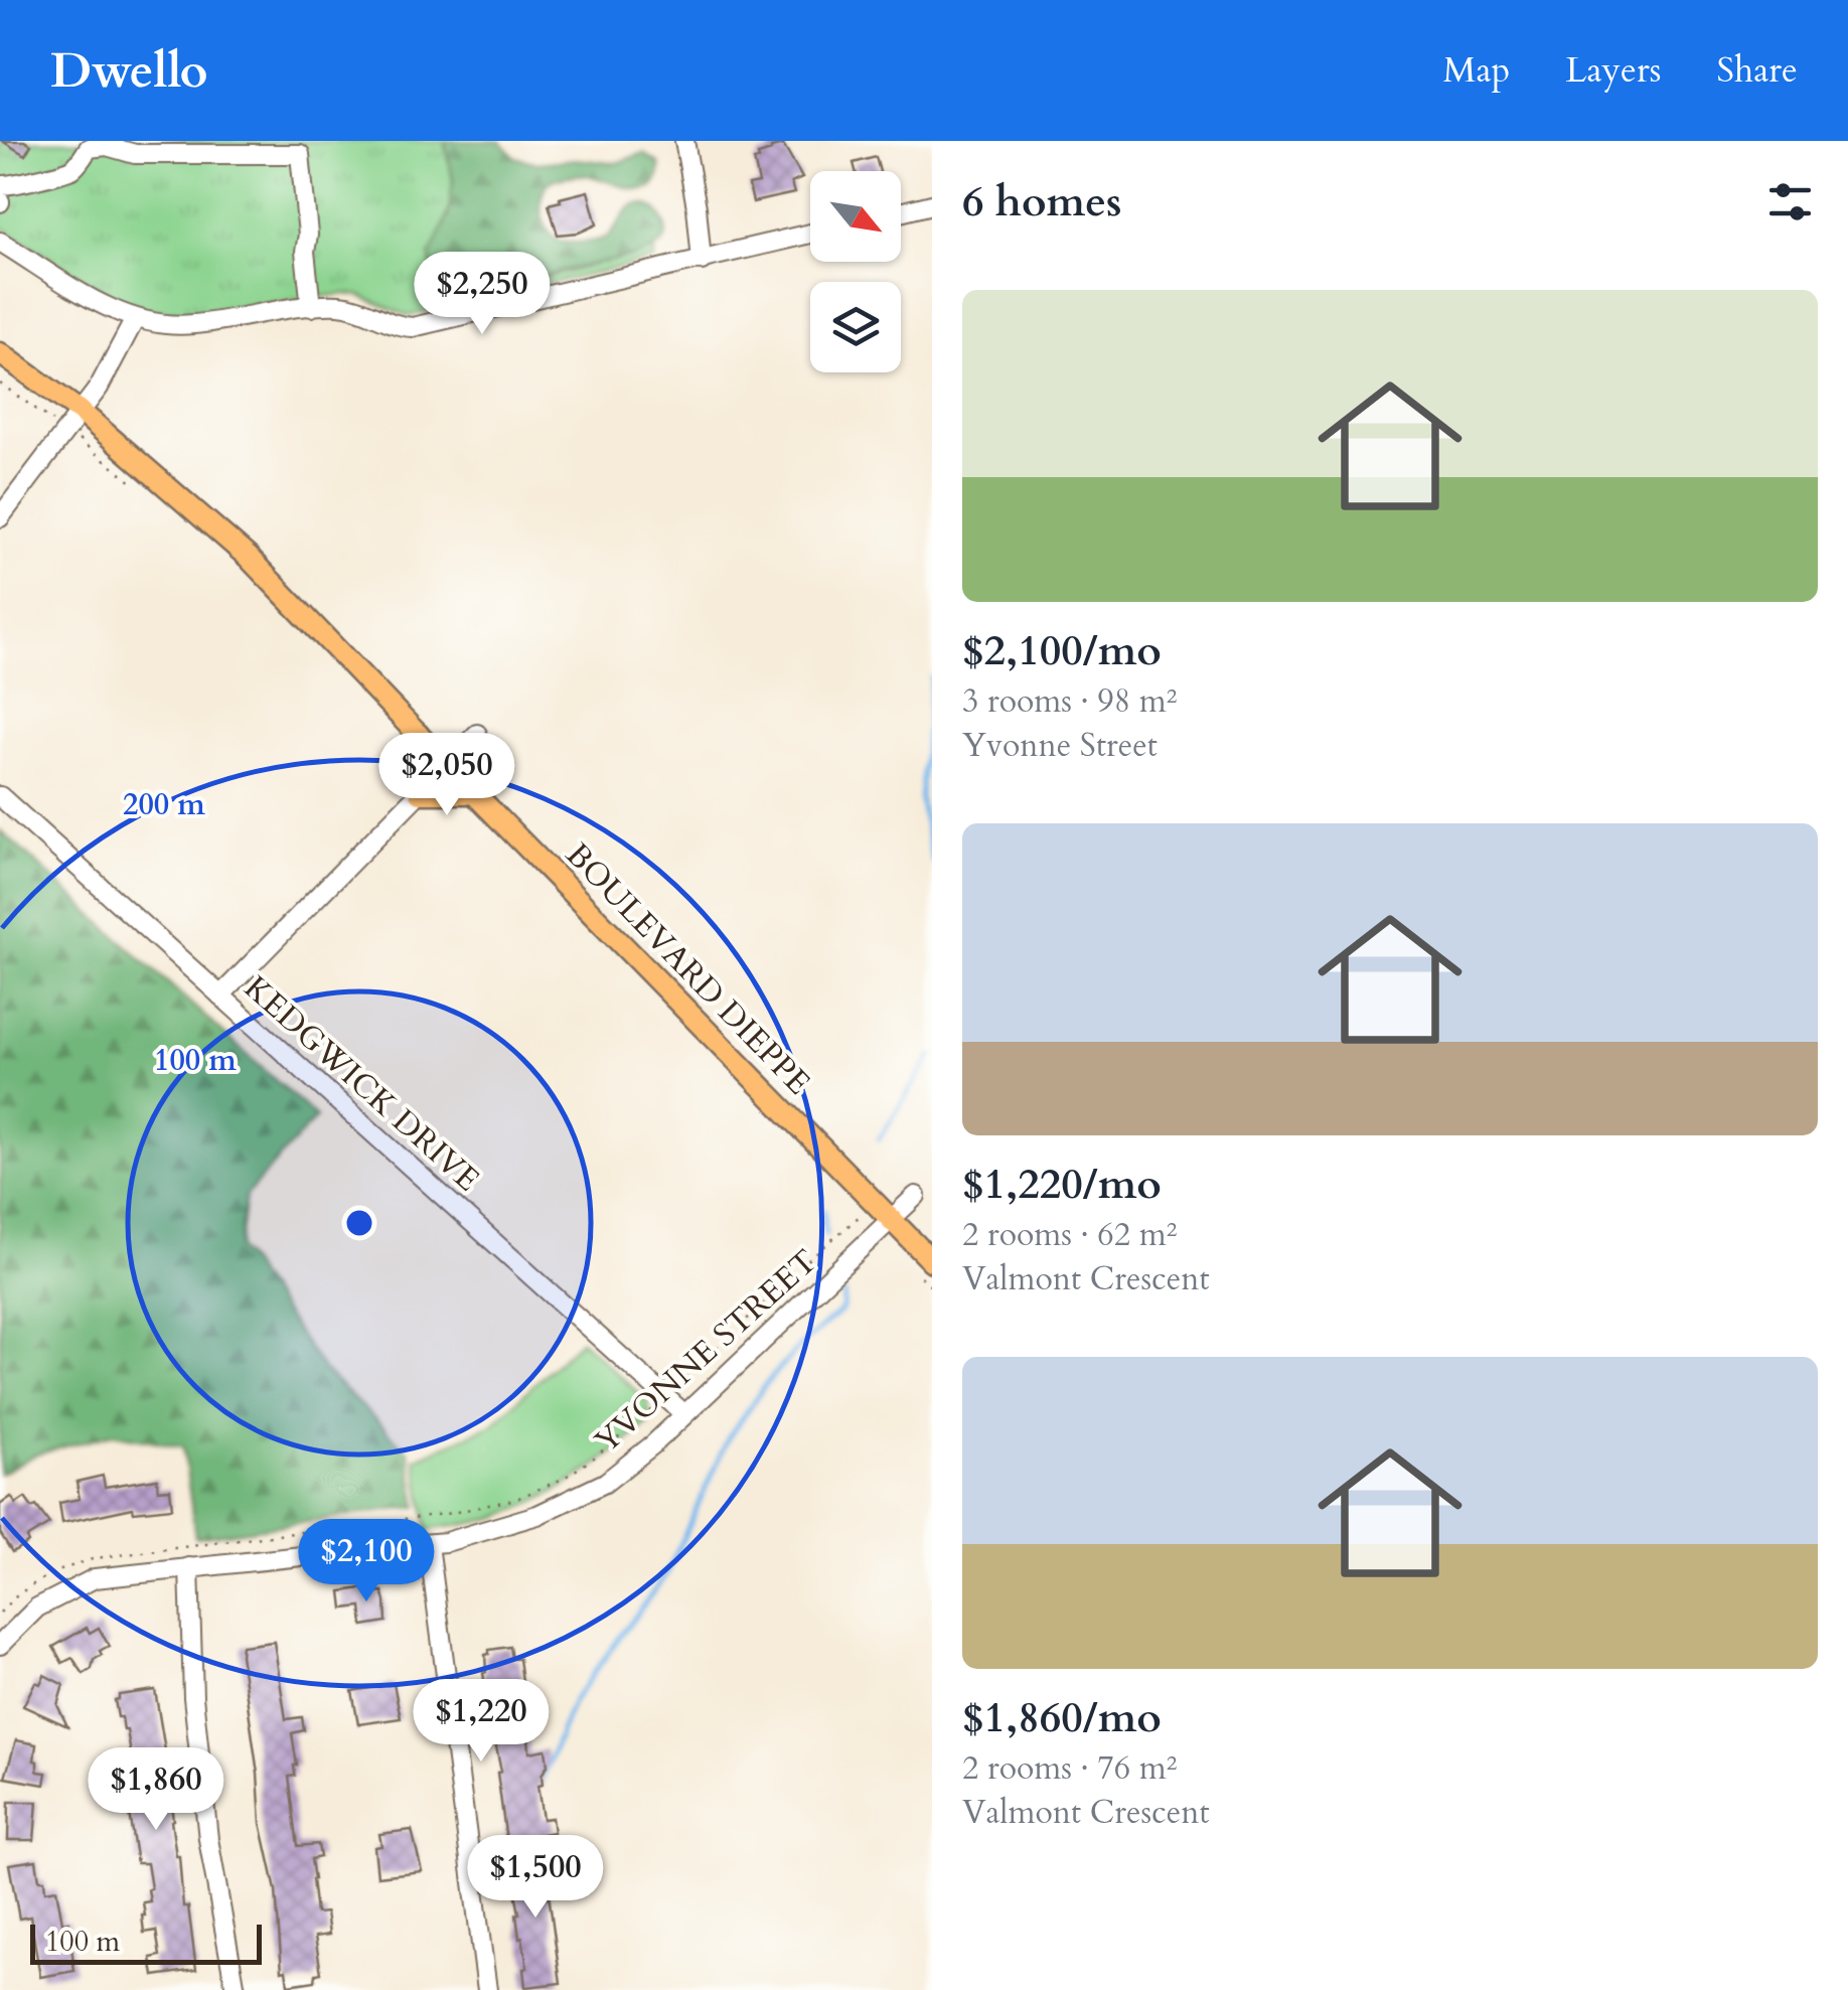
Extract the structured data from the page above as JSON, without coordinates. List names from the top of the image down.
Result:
{
  "streets": {
    "main road": ["BOULEVARD DIEPPE"],
    "street": ["KEDGWICK DRIVE", "YVONNE STREET"]
  },
  "crossings": [
    ["BOULEVARD DIEPPE", "YVONNE STREET"],
    ["KEDGWICK DRIVE", "YVONNE STREET"]
  ],
  "scale_bar": "100 m",
  "north": "bottom right",
  "page": {
    "header": "Dwello",
    "nav": ["Map", "Layers", "Share"],
    "heading": "6 homes",
    "price": [
      "$2,250",
      "$2,050",
      "$2,100",
      "$1,220",
      "$1,860",
      "$1,500"
    ],
    "list": [
      {
        "name": "$2,100/mo",
        "note": "3 rooms · 98 m² · Yvonne Street"
      },
      {
        "name": "$1,220/mo",
        "note": "2 rooms · 62 m² · Valmont Crescent"
      },
      {
        "name": "$1,860/mo",
        "note": "2 rooms · 76 m² · Valmont Crescent"
      }
    ],
    "scale": "100 m"
  },
  "rings": ["200 m", "100 m"]
}
